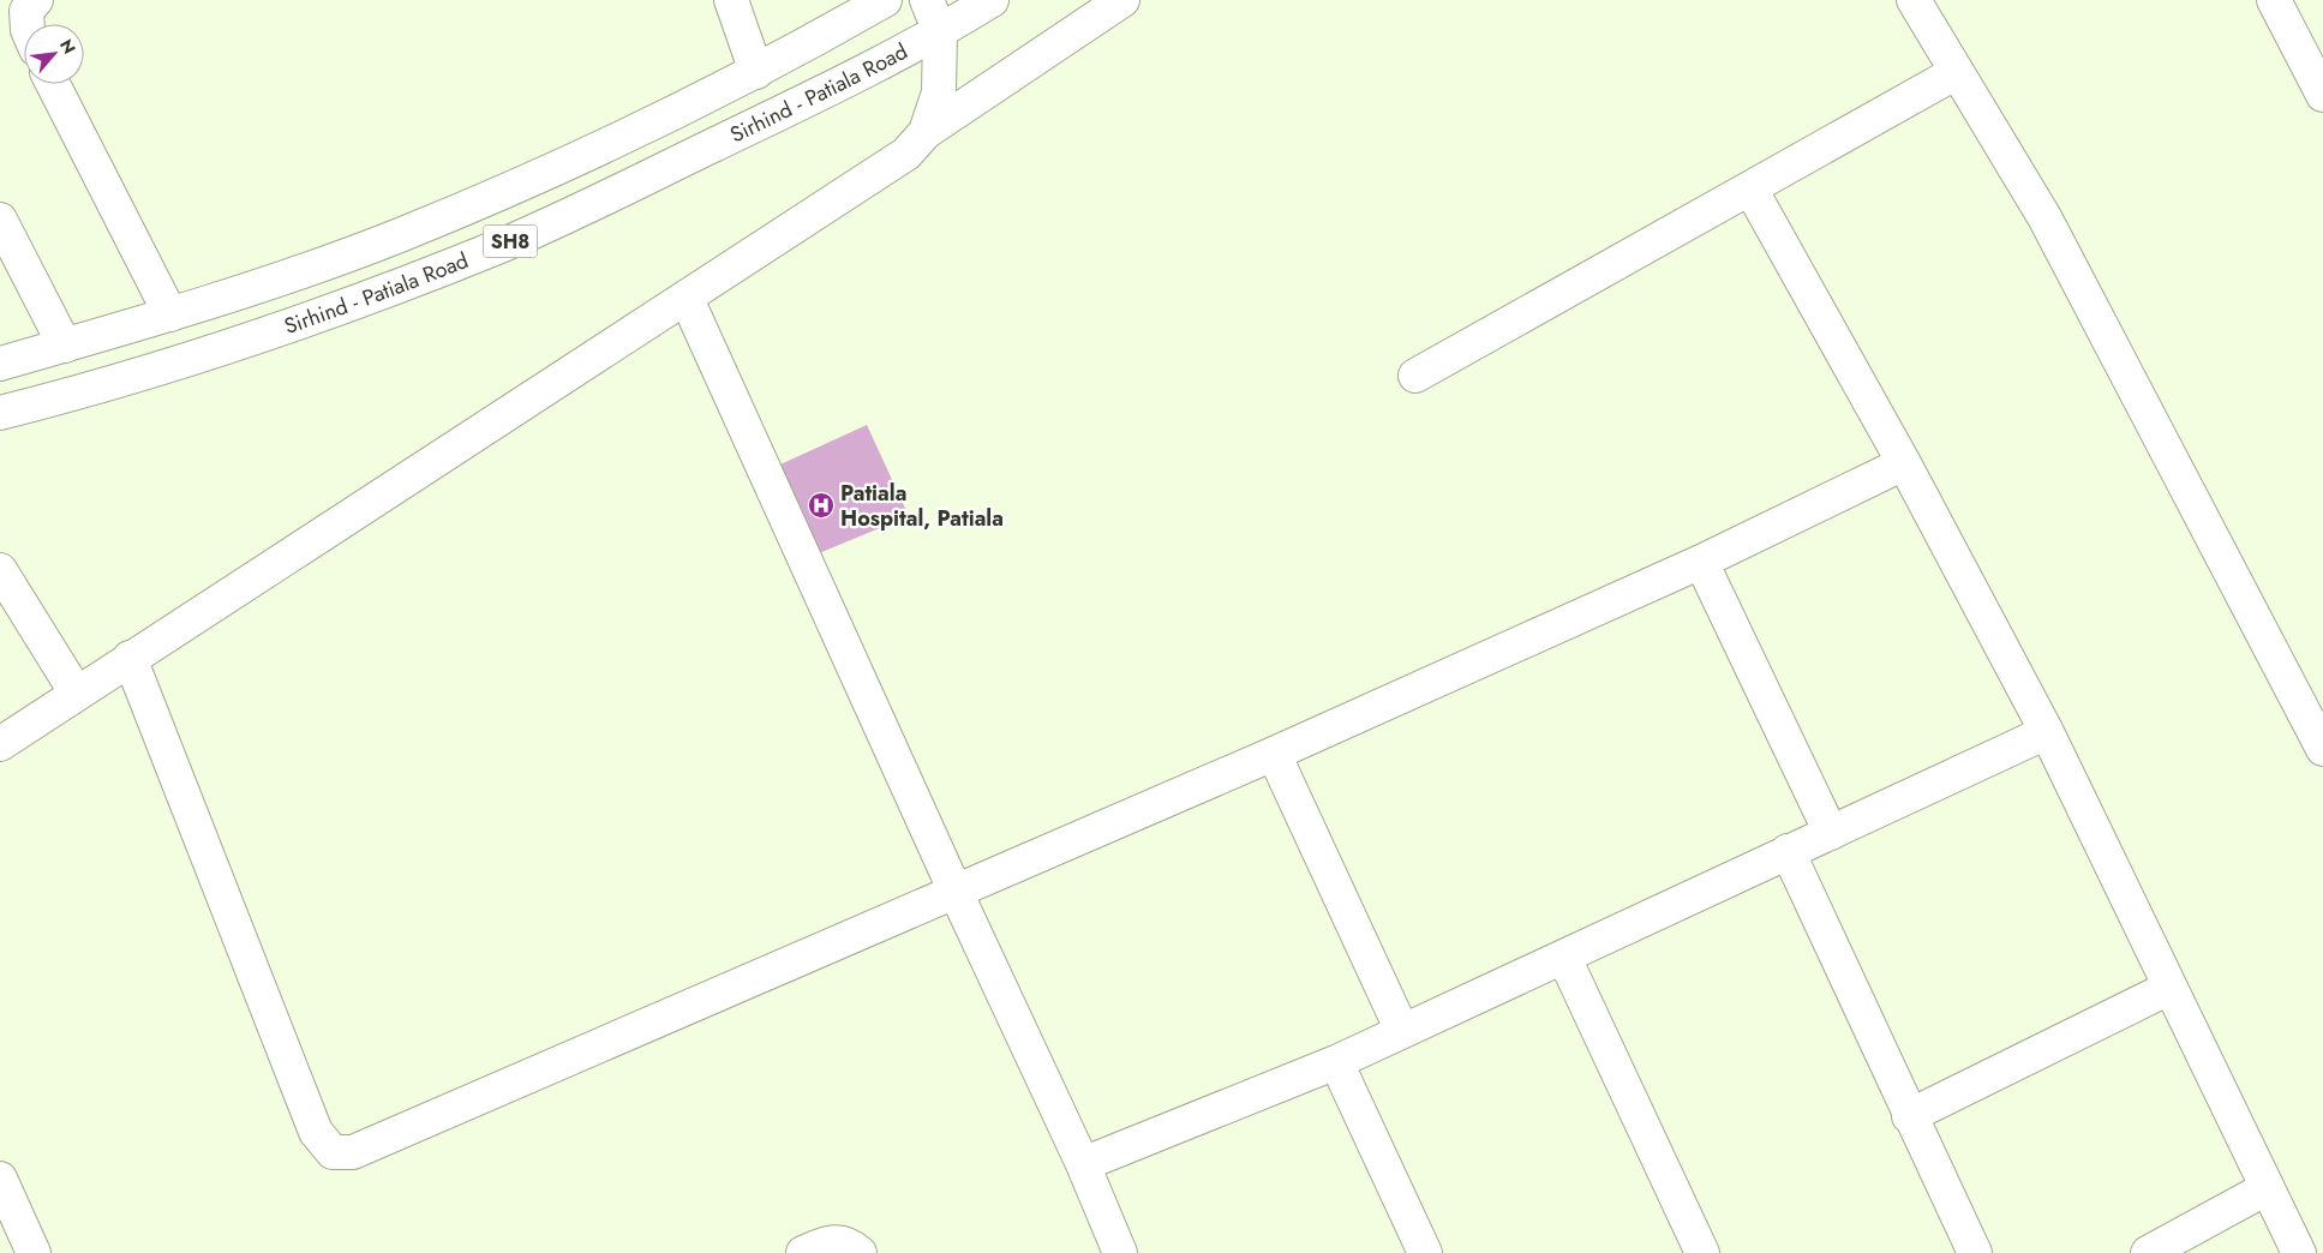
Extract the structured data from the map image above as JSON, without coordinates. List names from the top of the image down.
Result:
{
  "streets": {
    "street": ["Sirhind - Patiala Road", "SH8"]
  },
  "places": {
    "hospital": ["Patiala Hospital, Patiala"]
  },
  "north": "top right"
}
